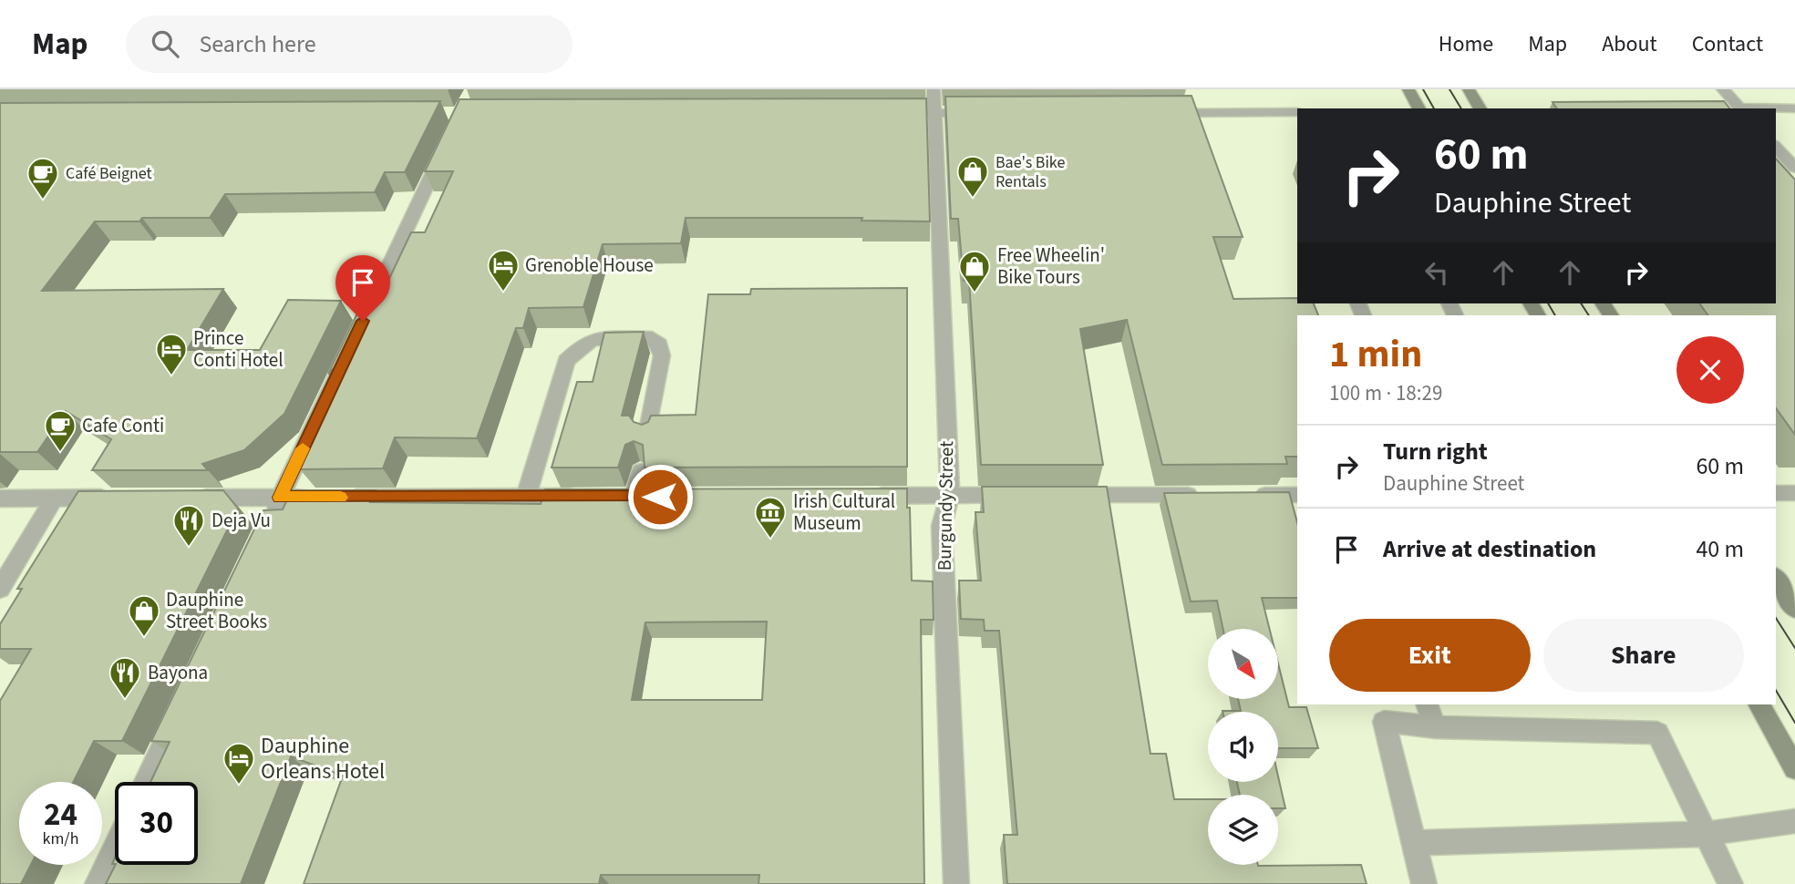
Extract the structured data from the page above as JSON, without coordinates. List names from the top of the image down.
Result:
{
  "streets": {
    "street": ["Burgundy Street"]
  },
  "places": {
    "shop": ["Bae's Bike Rentals", "Free Wheelin' Bike Tours", "Dauphine Street Books"],
    "cafe": ["Café Beignet", "Cafe Conti"],
    "hotel": ["Grenoble House", "Prince Conti Hotel", "Dauphine Orleans Hotel"],
    "museum": ["Irish Cultural Museum"],
    "restaurant": ["Deja Vu", "Bayona"]
  },
  "north": "bottom right",
  "page": {
    "header": "Map",
    "search": "Search here",
    "nav": [
      "Home",
      "Map",
      "About",
      "Contact"
    ],
    "turn": ["60 m", "Dauphine Street"],
    "heading": ["1 min", "100 m · 18:29"],
    "list": [
      {
        "name": "Turn right",
        "note": "Dauphine Street",
        "value": "60 m"
      },
      {
        "name": "Arrive at destination",
        "value": "40 m"
      }
    ],
    "buttons": ["Exit", "Share"],
    "speed": "24 km/h",
    "limit": "30"
  }
}
